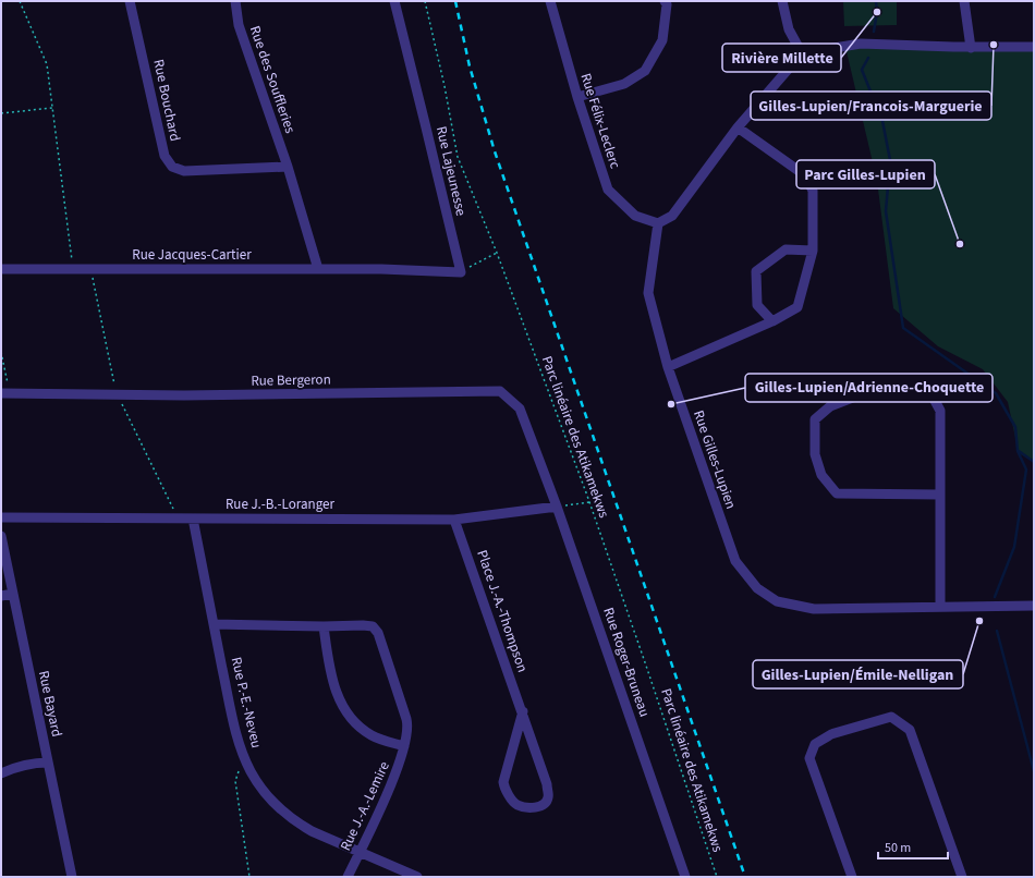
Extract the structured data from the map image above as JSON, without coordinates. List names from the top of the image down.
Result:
{
  "streets": {
    "street": [
      "Rue des Souffleries",
      "Rue Bouchard",
      "Rue Félix-Leclerc",
      "Rue Lajeunesse",
      "Rue Jacques-Cartier",
      "Rue Bergeron",
      "Rue Gilles-Lupien",
      "Rue J.-B.-Loranger",
      "Place J.-A.-Thompson",
      "Rue Roger-Bruneau",
      "Rue P.-E.-Neveu",
      "Rue Bayard",
      "Rue J.-A.-Lemire"
    ],
    "path": ["Parc linéaire des Atikamekws"]
  },
  "crossings": [
    ["Rue des Souffleries", "Rue Bouchard"],
    ["Rue des Souffleries", "Rue Jacques-Cartier"],
    ["Rue Félix-Leclerc", "Rue Gilles-Lupien"],
    ["Rue Lajeunesse", "Rue Jacques-Cartier"],
    ["Rue Bergeron", "Rue Roger-Bruneau"],
    ["Rue J.-B.-Loranger", "Place J.-A.-Thompson"],
    ["Rue J.-B.-Loranger", "Rue Roger-Bruneau"],
    ["Rue J.-B.-Loranger", "Rue P.-E.-Neveu"],
    ["Rue P.-E.-Neveu", "Rue J.-A.-Lemire"]
  ],
  "places": [
    "Rivière Millette",
    "Gilles-Lupien/Francois-Marguerie",
    "Parc Gilles-Lupien",
    "Gilles-Lupien/Adrienne-Choquette",
    "Gilles-Lupien/Émile-Nelligan"
  ],
  "scale_bar": "50 m"
}
